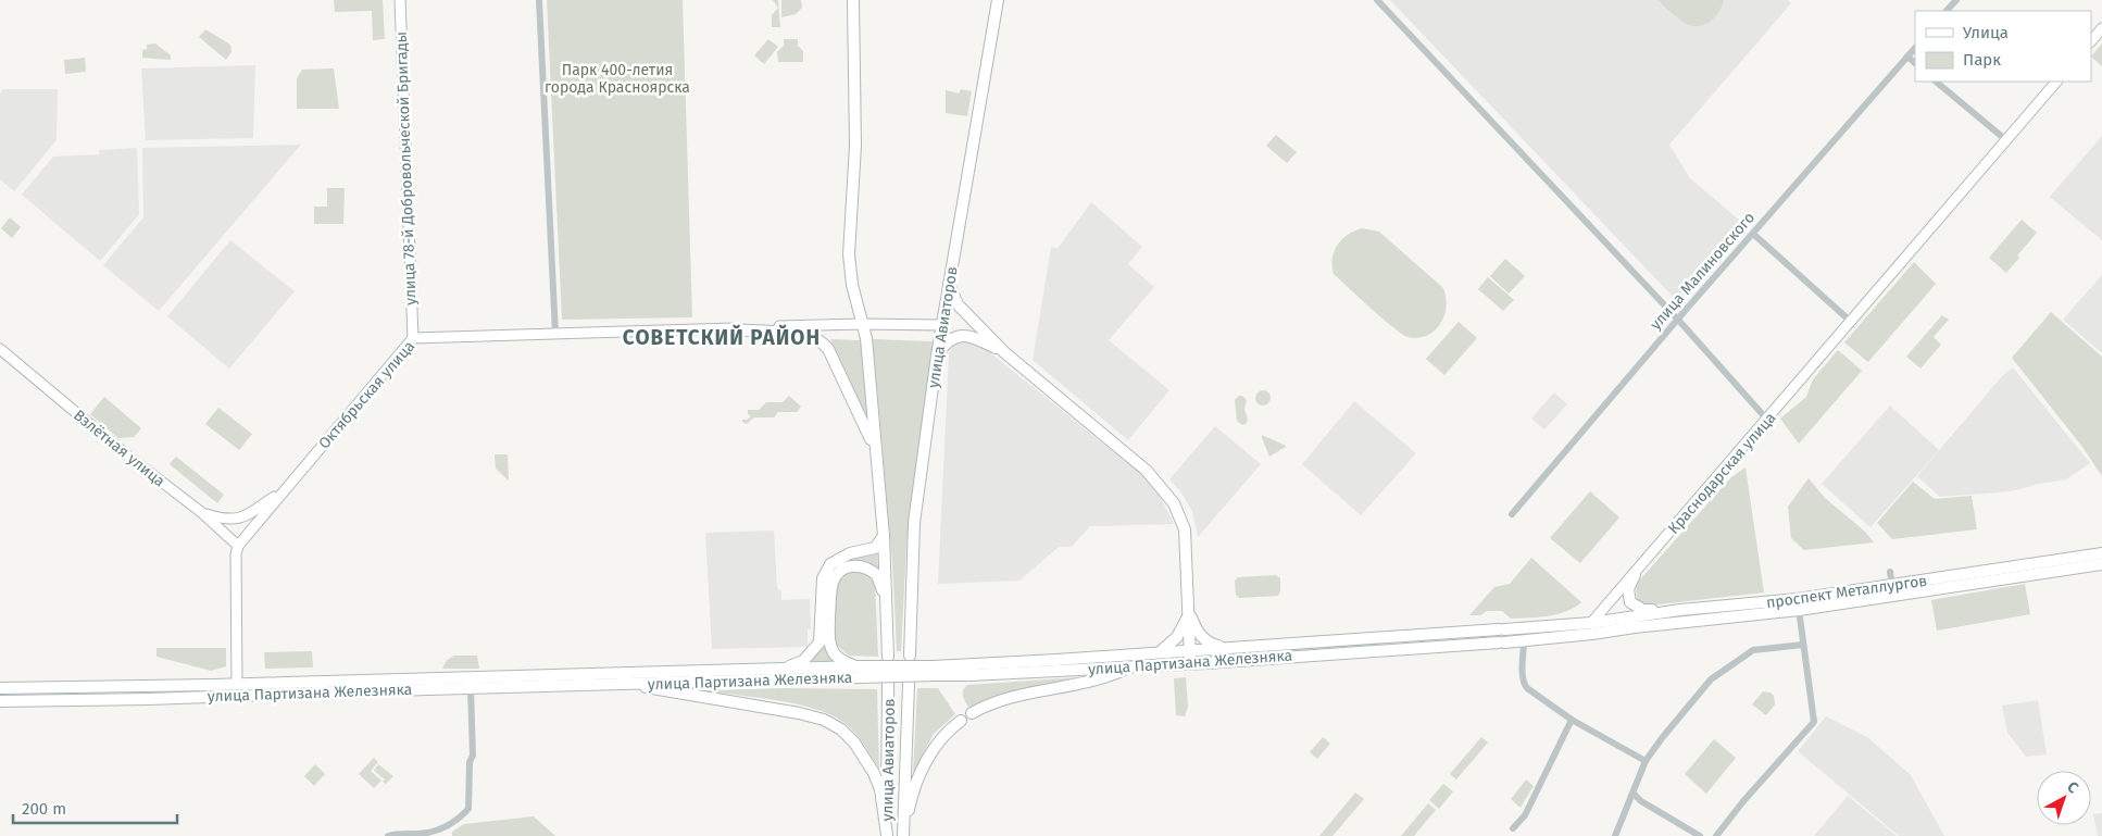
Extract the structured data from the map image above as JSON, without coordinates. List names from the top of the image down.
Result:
{
  "streets": {
    "main road": ["улица Авиаторов", "проспект Металлургов", "улица Партизана Железняка"],
    "street": [
      "улица 78-й Добровольческой Бригады",
      "улица Малиновского",
      "Октябрьская улица",
      "Взлётная улица",
      "Краснодарская улица"
    ]
  },
  "crossings": [
    ["улица 78-й Добровольческой Бригады", "Октябрьская улица"],
    ["Октябрьская улица", "Взлётная улица"],
    ["Краснодарская улица", "проспект Металлургов"],
    ["Краснодарская улица", "улица Партизана Железняка"],
    ["проспект Металлургов", "улица Партизана Железняка"]
  ],
  "districts": ["СОВЕТСКИЙ РАЙОН"],
  "parks": ["Парк 400-летия города Красноярска"],
  "legend": ["Улица", "Парк"],
  "scale_bar": "200 m",
  "north": "top right"
}
